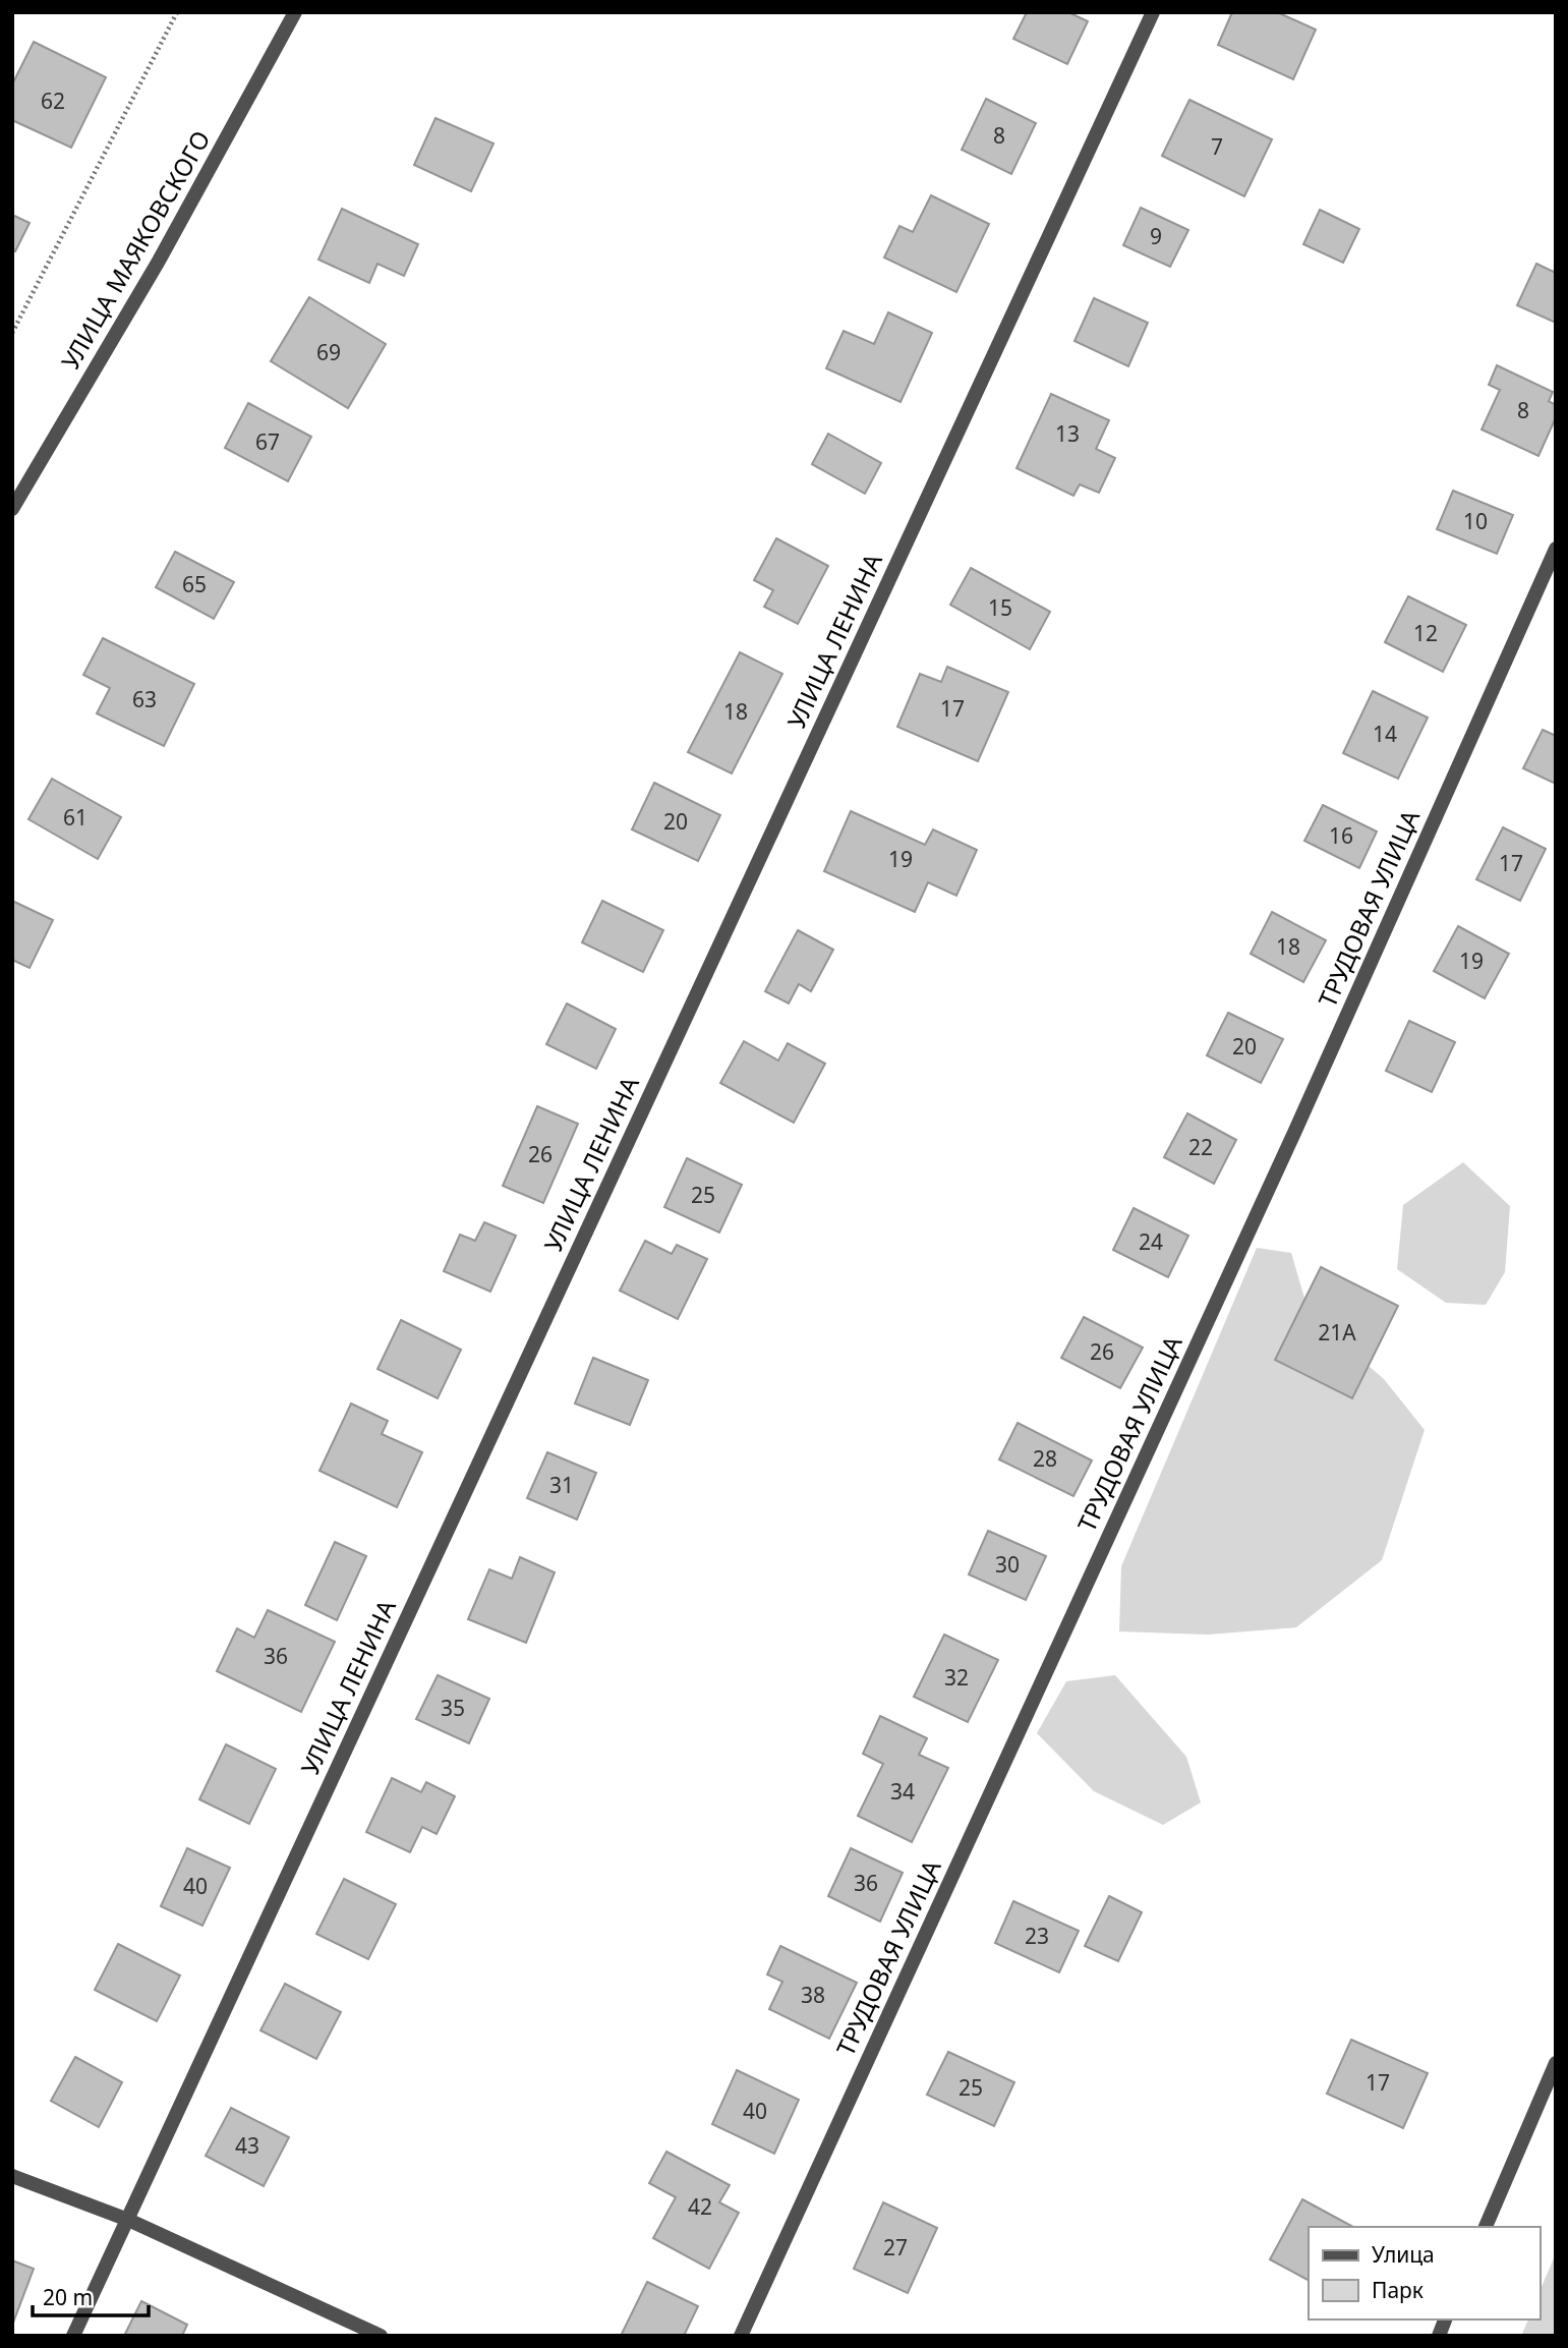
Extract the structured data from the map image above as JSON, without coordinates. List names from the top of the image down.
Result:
{
  "streets": {
    "street": ["УЛИЦА МАЯКОВСКОГО", "УЛИЦА ЛЕНИНА", "ТРУДОВАЯ УЛИЦА"]
  },
  "house_numbers": [
    "62",
    "8",
    "7",
    "9",
    "69",
    "8",
    "13",
    "67",
    "10",
    "65",
    "15",
    "12",
    "63",
    "17",
    "18",
    "14",
    "61",
    "20",
    "16",
    "19",
    "17",
    "18",
    "19",
    "20",
    "22",
    "26",
    "25",
    "24",
    "21А",
    "26",
    "28",
    "31",
    "30",
    "36",
    "32",
    "35",
    "34",
    "36",
    "40",
    "23",
    "38",
    "17",
    "25",
    "40",
    "43",
    "42",
    "27"
  ],
  "legend": ["Улица", "Парк"],
  "scale_bar": "20 m"
}
